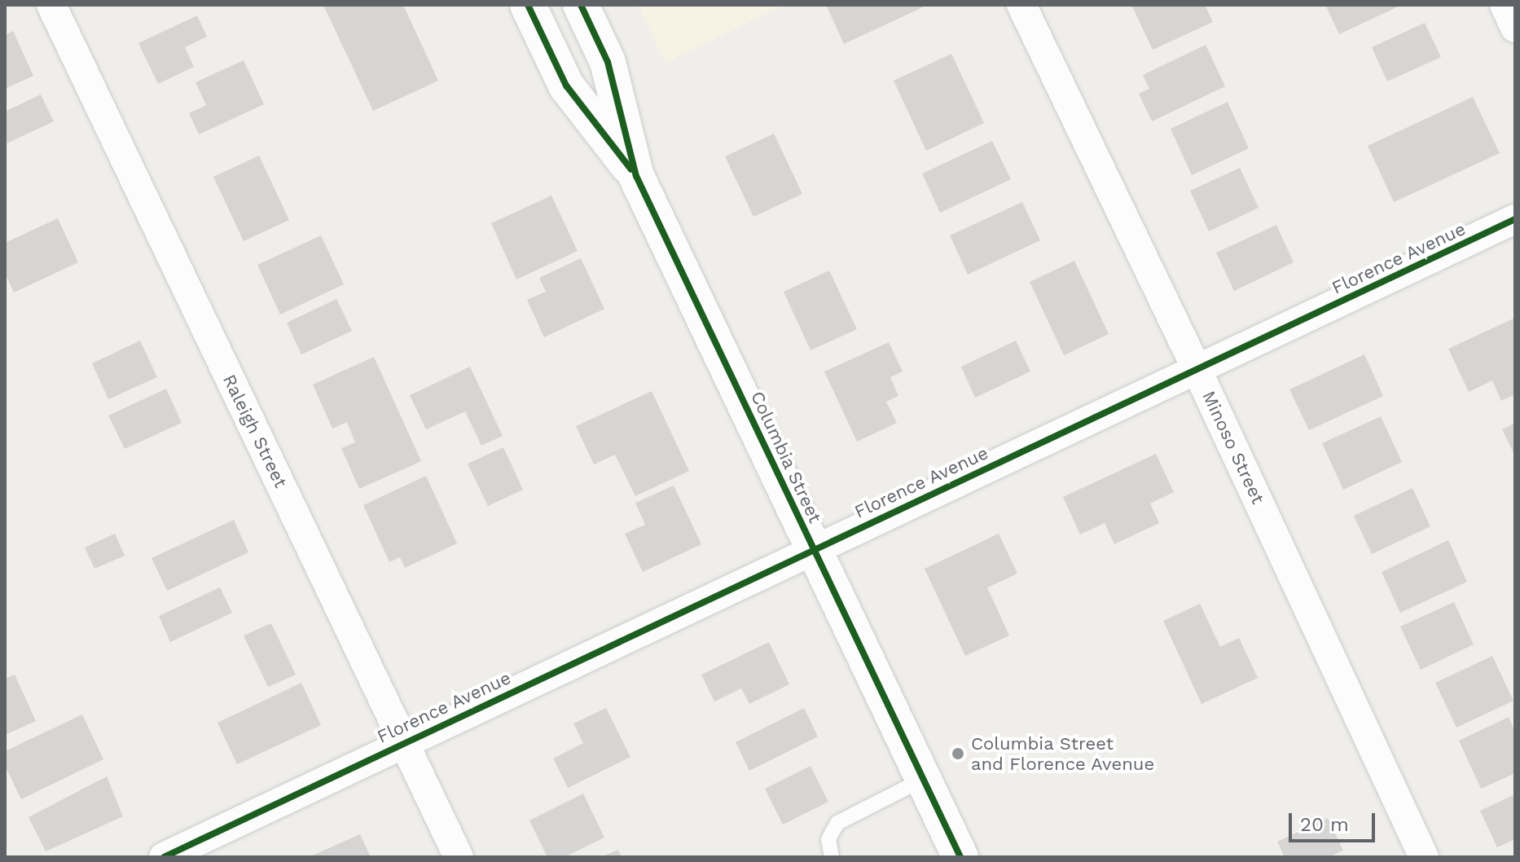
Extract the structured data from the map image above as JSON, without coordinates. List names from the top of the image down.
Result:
{
  "streets": {
    "street": [
      "Florence Avenue",
      "Raleigh Street",
      "Minoso Street",
      "Columbia Street"
    ]
  },
  "crossings": [
    ["Florence Avenue", "Raleigh Street"],
    ["Florence Avenue", "Minoso Street"],
    ["Florence Avenue", "Columbia Street"]
  ],
  "places": ["Columbia Street and Florence Avenue"],
  "scale_bar": "20 m"
}
